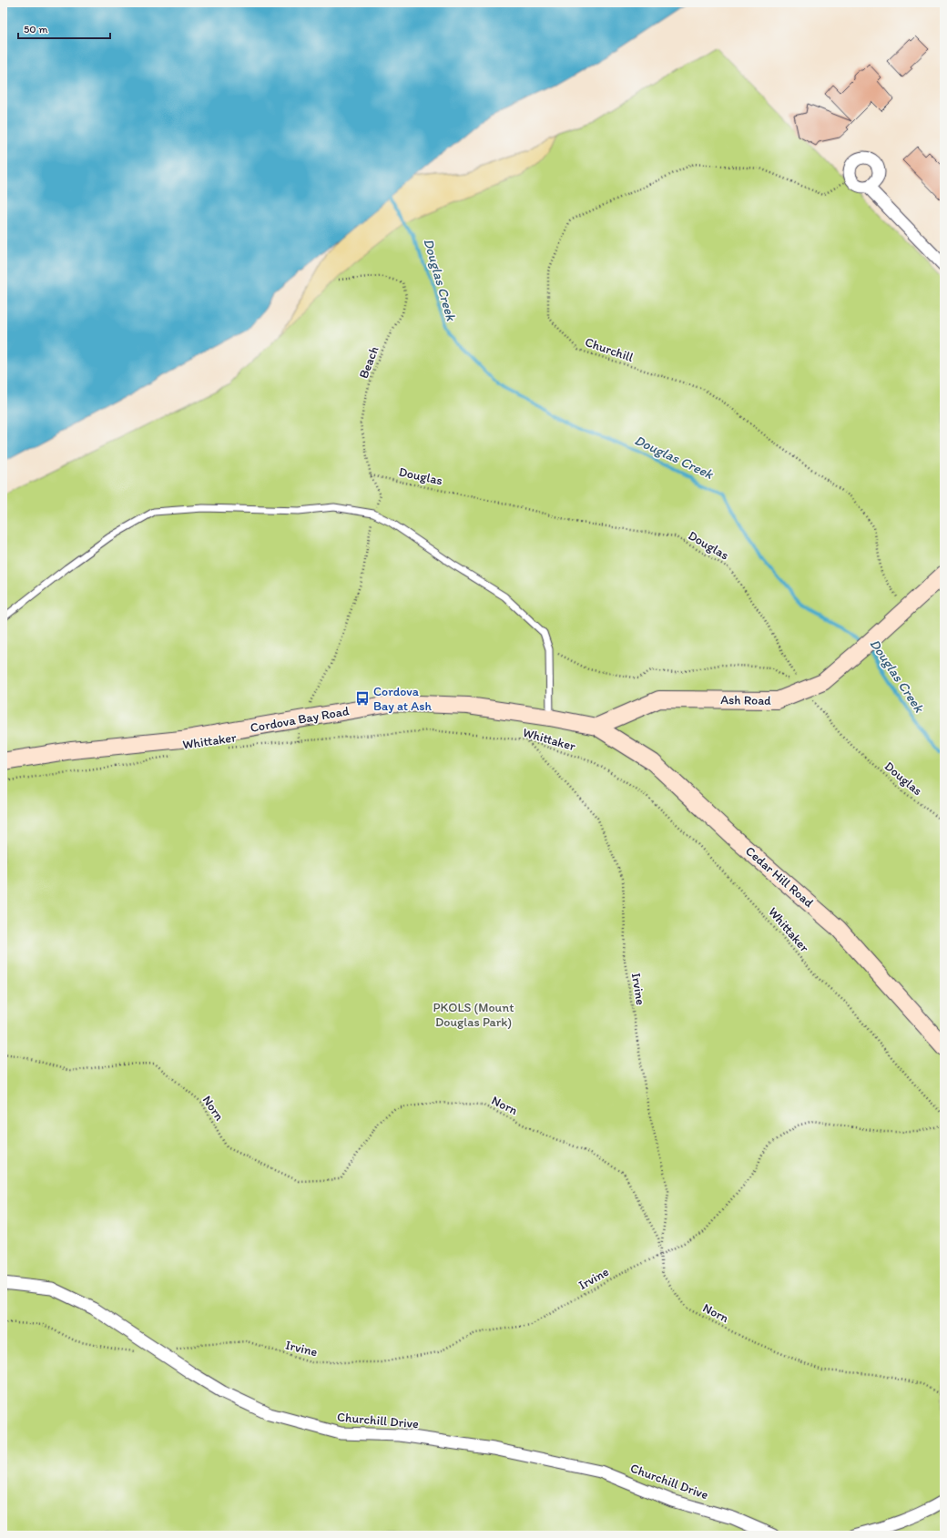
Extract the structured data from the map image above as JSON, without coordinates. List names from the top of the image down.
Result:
{
  "streets": {
    "main road": ["Ash Road", "Cordova Bay Road", "Cedar Hill Road"],
    "street": ["Churchill Drive"],
    "path": [
      "Churchill",
      "Beach",
      "Douglas",
      "Whittaker",
      "Irvine",
      "Norn"
    ]
  },
  "crossings": [
    ["Churchill", "Ash Road"],
    ["Beach", "Douglas"],
    ["Beach", "Cordova Bay Road"],
    ["Beach", "Whittaker"],
    ["Douglas", "Ash Road"],
    ["Ash Road", "Cordova Bay Road"],
    ["Ash Road", "Cedar Hill Road"],
    ["Cordova Bay Road", "Cedar Hill Road"],
    ["Whittaker", "Irvine"],
    ["Irvine", "Norn"],
    ["Irvine", "Churchill Drive"]
  ],
  "water": ["Douglas Creek"],
  "parks": ["PKOLS (Mount Douglas Park)"],
  "places": {
    "bus stop": ["Cordova Bay at Ash"]
  },
  "scale_bar": "50 m"
}
